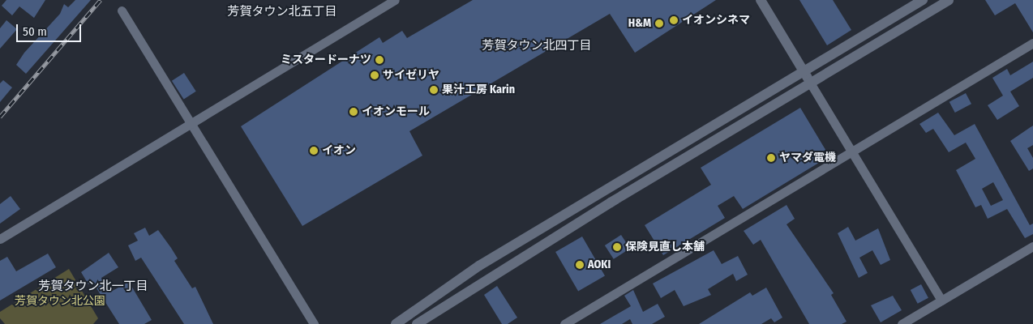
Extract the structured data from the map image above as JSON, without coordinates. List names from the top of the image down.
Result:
{
  "districts": ["芳賀タウン北五丁目", "芳賀タウン北四丁目", "芳賀タウン北一丁目"],
  "parks": ["芳賀タウン北公園"],
  "places": [
    "イオンシネマ",
    "H&M",
    "ミスタードーナツ",
    "サイゼリヤ",
    "果汁工房 Karin",
    "イオンモール",
    "イオン",
    "ヤマダ電機",
    "保険見直し本舗",
    "AOKI"
  ],
  "scale_bar": "50 m"
}
